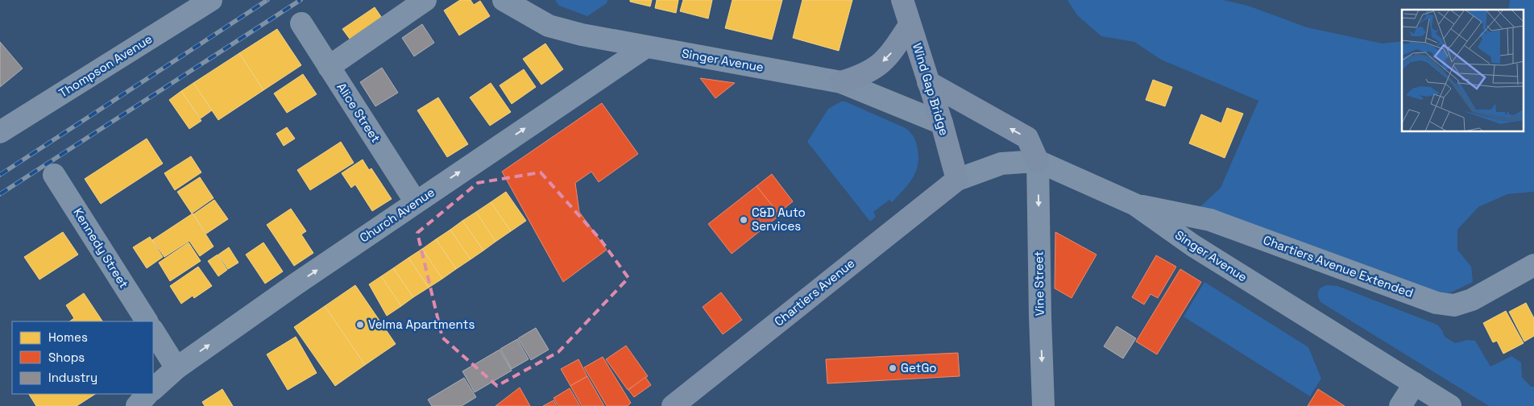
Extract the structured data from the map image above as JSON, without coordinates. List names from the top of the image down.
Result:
{
  "streets": {
    "main road": ["Wind Gap Bridge", "Chartiers Avenue"],
    "street": [
      "Singer Avenue",
      "Thompson Avenue",
      "Alice Street",
      "Church Avenue",
      "Kennedy Street",
      "Chartiers Avenue Extended",
      "Vine Street"
    ]
  },
  "crossings": [
    ["Singer Avenue", "Wind Gap Bridge"],
    ["Singer Avenue", "Church Avenue"],
    ["Singer Avenue", "Chartiers Avenue Extended"],
    ["Singer Avenue", "Vine Street"],
    ["Singer Avenue", "Chartiers Avenue"],
    ["Wind Gap Bridge", "Chartiers Avenue"],
    ["Alice Street", "Church Avenue"]
  ],
  "one_way": ["Church Avenue", "Vine Street"],
  "places": ["C&D Auto Services", "Velma Apartments", "GetGo"],
  "legend": ["Homes", "Shops", "Industry"]
}
